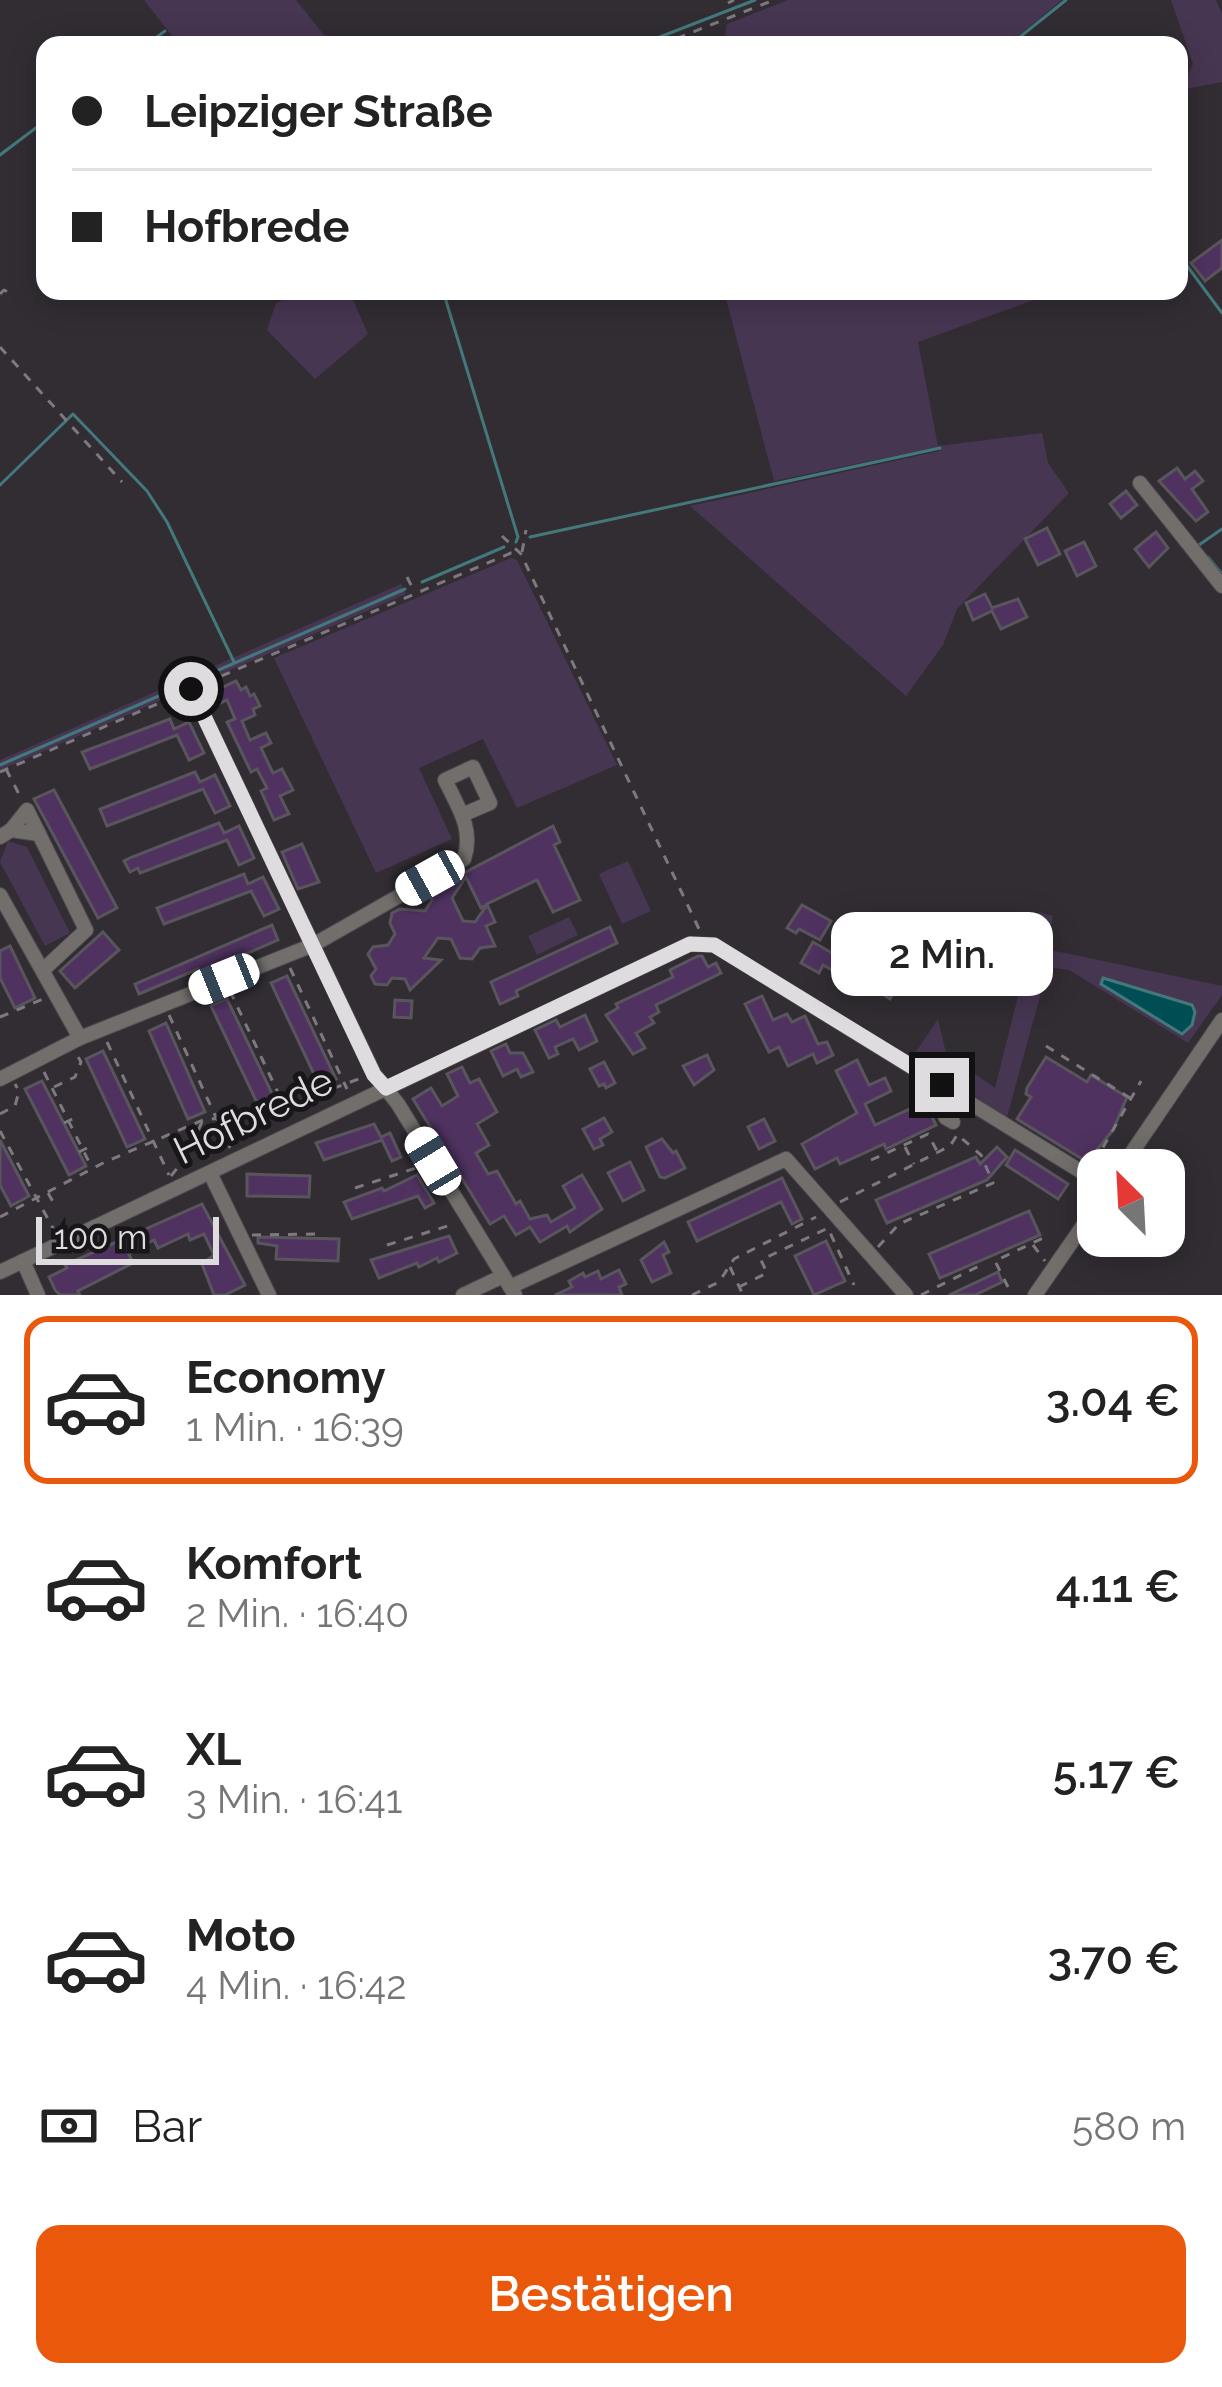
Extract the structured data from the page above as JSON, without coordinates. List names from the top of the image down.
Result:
{
  "streets": {
    "street": ["Hofbrede"]
  },
  "scale_bar": "100 m",
  "north": "top left",
  "page": {
    "banner": ["Leipziger Straße", "Hofbrede"],
    "bubble": "2 Min.",
    "scale": "100 m",
    "list": [
      {
        "name": "Economy",
        "note": "1 Min. · 16:39",
        "value": "3.04 €"
      },
      {
        "name": "Komfort",
        "note": "2 Min. · 16:40",
        "value": "4.11 €"
      },
      {
        "name": "XL",
        "note": "3 Min. · 16:41",
        "value": "5.17 €"
      },
      {
        "name": "Moto",
        "note": "4 Min. · 16:42",
        "value": "3.70 €"
      }
    ],
    "pay": ["Bar", "580 m"],
    "buttons": "Bestätigen"
  }
}
